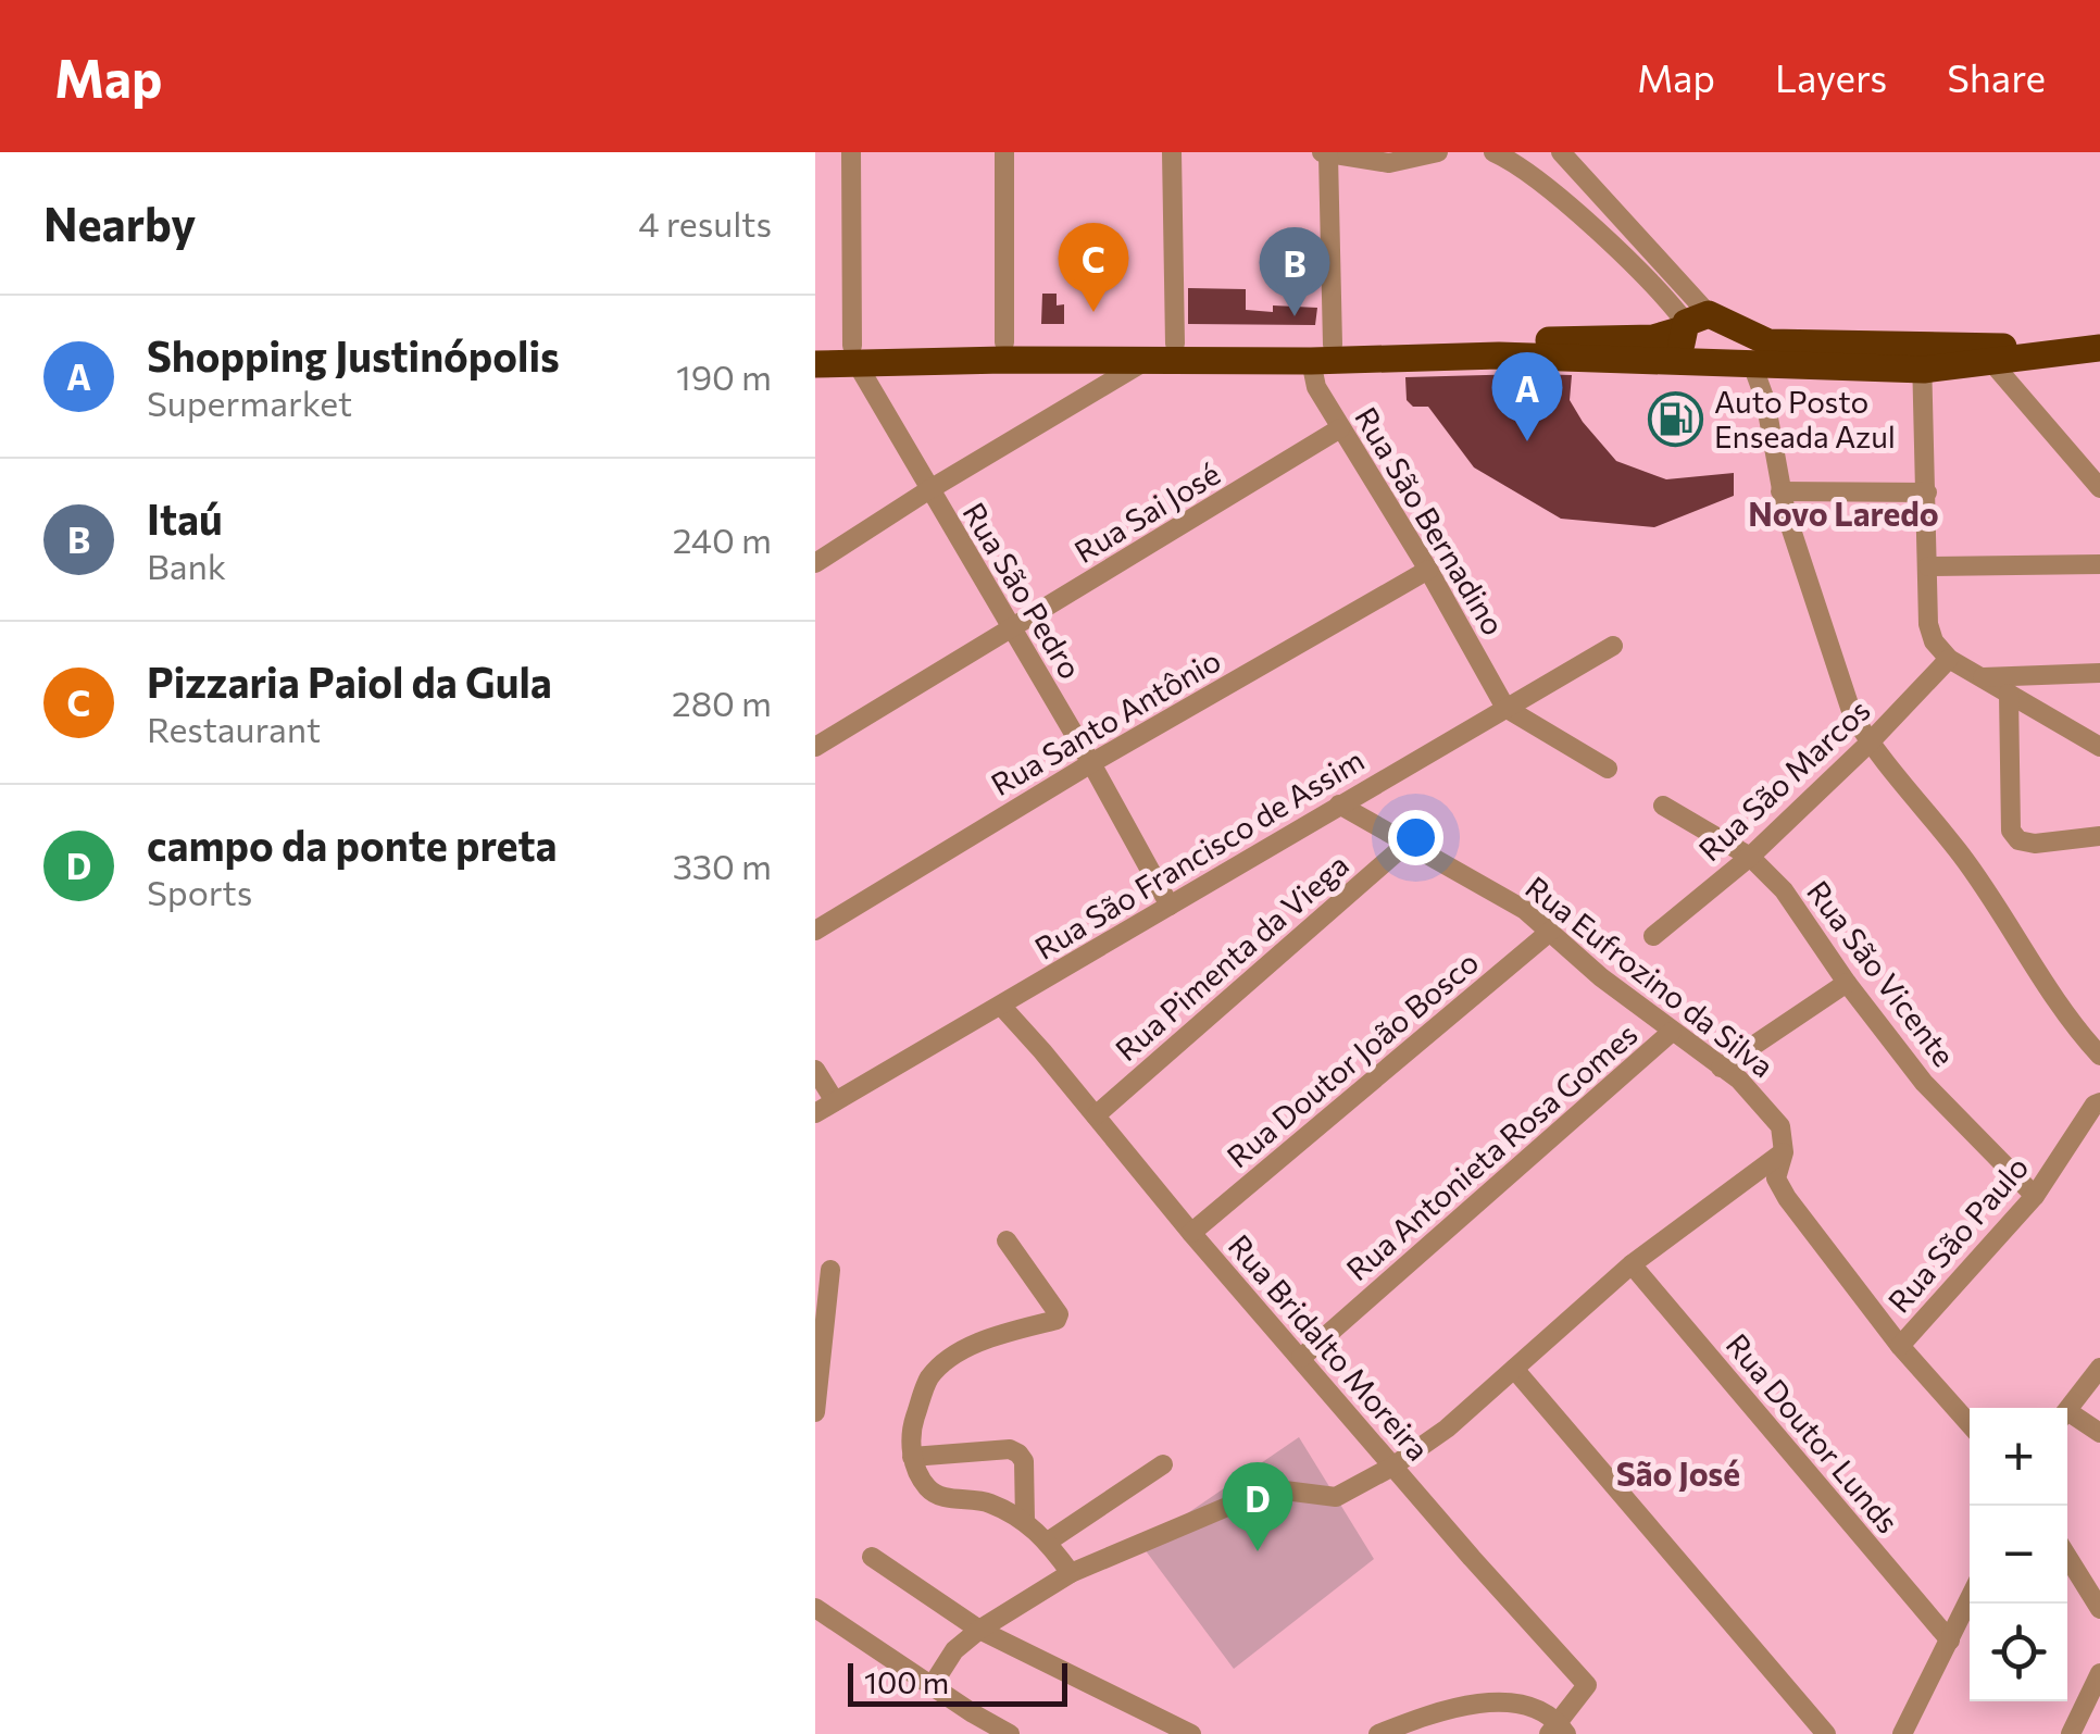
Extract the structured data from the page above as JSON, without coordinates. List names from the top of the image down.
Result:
{
  "streets": {
    "street": [
      "Rua Sai José",
      "Rua São Bernadino",
      "Rua São Pedro",
      "Rua Santo Antônio",
      "Rua São Marcos",
      "Rua São Francisco de Assim",
      "Rua Pimenta da Viega",
      "Rua São Vicente",
      "Rua Eufrozino da Silva",
      "Rua Doutor João Bosco",
      "Rua Antonieta Rosa Gomes",
      "Rua São Paulo",
      "Rua Bridalto Moreira",
      "Rua Doutor Lunds"
    ]
  },
  "crossings": [
    ["Rua Sai José", "Rua São Bernadino"],
    ["Rua Sai José", "Rua São Pedro"],
    ["Rua São Bernadino", "Rua Santo Antônio"],
    ["Rua São Bernadino", "Rua São Francisco de Assim"],
    ["Rua São Pedro", "Rua Santo Antônio"],
    ["Rua São Pedro", "Rua São Francisco de Assim"],
    ["Rua São Marcos", "Rua São Vicente"],
    ["Rua São Francisco de Assim", "Rua Eufrozino da Silva"],
    ["Rua São Francisco de Assim", "Rua Bridalto Moreira"],
    ["Rua Pimenta da Viega", "Rua Eufrozino da Silva"],
    ["Rua Pimenta da Viega", "Rua Bridalto Moreira"],
    ["Rua São Vicente", "Rua São Paulo"],
    ["Rua Eufrozino da Silva", "Rua Doutor João Bosco"],
    ["Rua Eufrozino da Silva", "Rua Antonieta Rosa Gomes"],
    ["Rua Eufrozino da Silva", "Rua São Paulo"],
    ["Rua Doutor João Bosco", "Rua Bridalto Moreira"],
    ["Rua Antonieta Rosa Gomes", "Rua Bridalto Moreira"]
  ],
  "districts": ["Novo Laredo", "São José"],
  "places": {
    "fuel station": ["Auto Posto Enseada Azul"]
  },
  "scale_bar": "100 m",
  "page": {
    "header": "Map",
    "nav": ["Map", "Layers", "Share"],
    "heading": ["Nearby", "4 results"],
    "pins": [
      "C",
      "B",
      "A",
      "D"
    ],
    "list": [
      {
        "mark": "A",
        "name": "Shopping Justinópolis",
        "note": "Supermarket",
        "value": "190 m"
      },
      {
        "mark": "B",
        "name": "Itaú",
        "note": "Bank",
        "value": "240 m"
      },
      {
        "mark": "C",
        "name": "Pizzaria Paiol da Gula",
        "note": "Restaurant",
        "value": "280 m"
      },
      {
        "mark": "D",
        "name": "campo da ponte preta",
        "note": "Sports",
        "value": "330 m"
      }
    ],
    "map_buttons": ["+", "−"],
    "scale": "100 m"
  }
}
